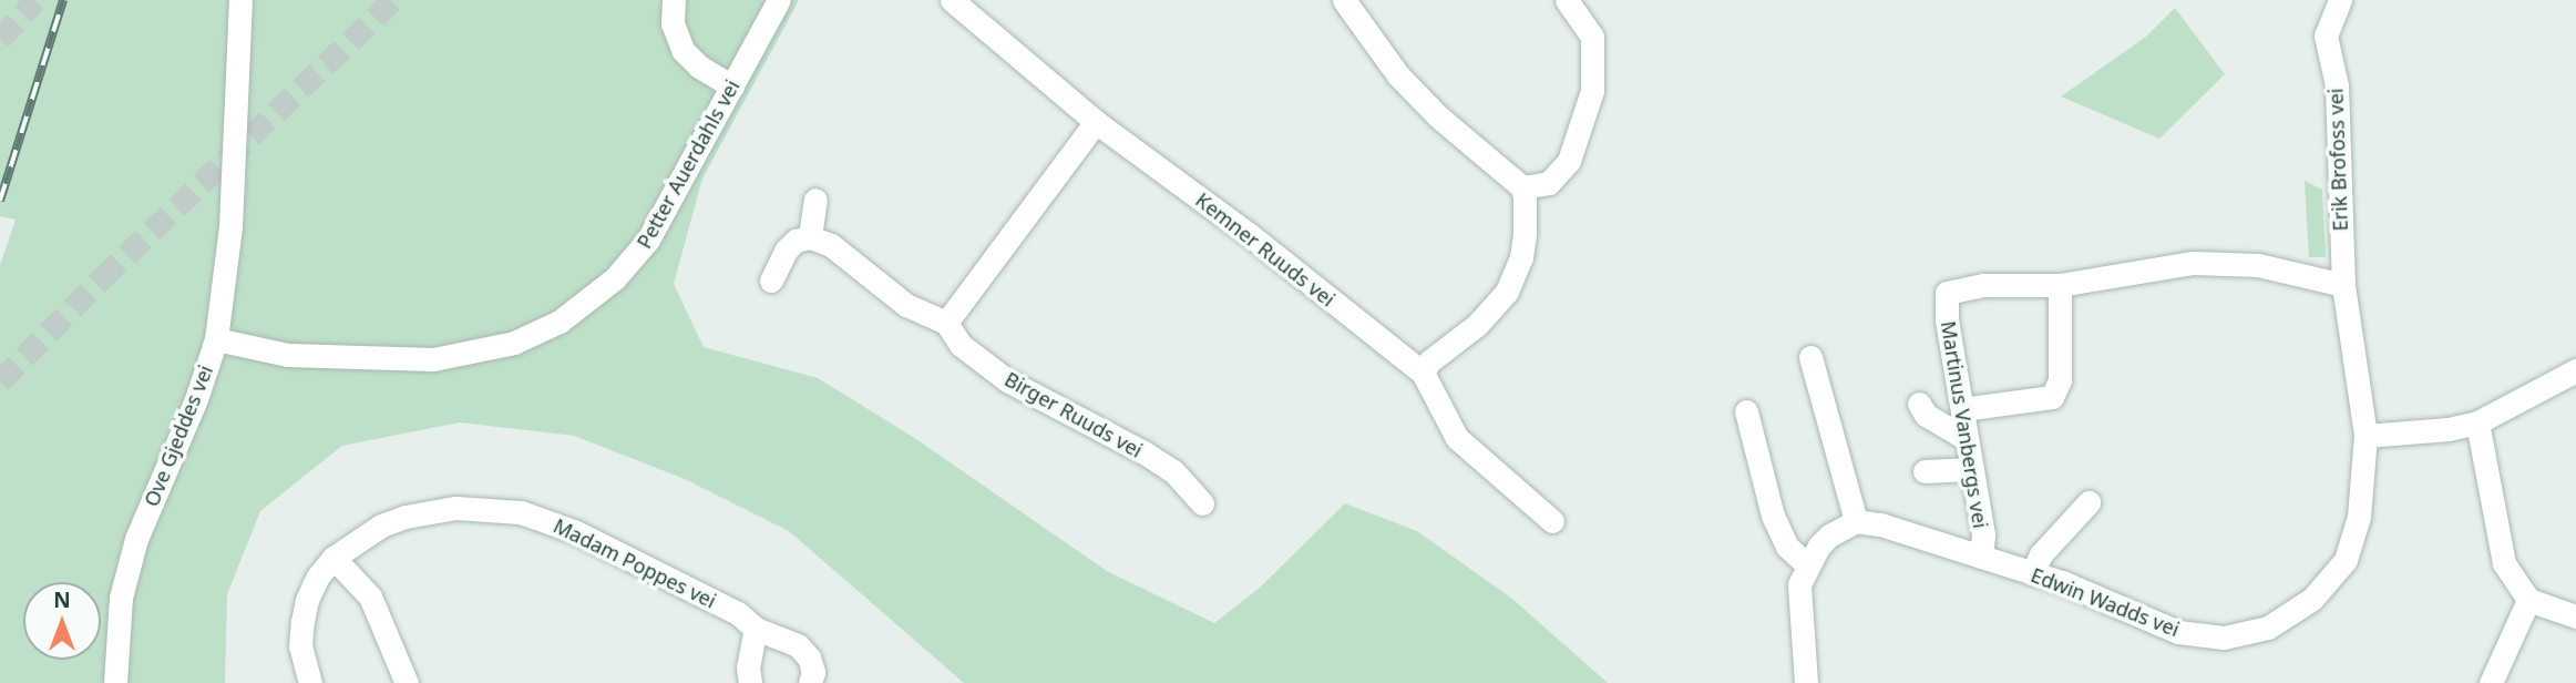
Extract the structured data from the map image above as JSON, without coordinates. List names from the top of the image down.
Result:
{
  "streets": {
    "street": [
      "Erik Brofoss vei",
      "Petter Auerdahls vei",
      "Kemner Ruuds vei",
      "Birger Ruuds vei",
      "Martinus Vanbergs vei",
      "Ove Gjeddes vei",
      "Madam Poppes vei",
      "Edwin Wadds vei"
    ]
  },
  "crossings": [
    ["Erik Brofoss vei", "Edwin Wadds vei"],
    ["Petter Auerdahls vei", "Ove Gjeddes vei"],
    ["Martinus Vanbergs vei", "Edwin Wadds vei"]
  ],
  "north": "top"
}
